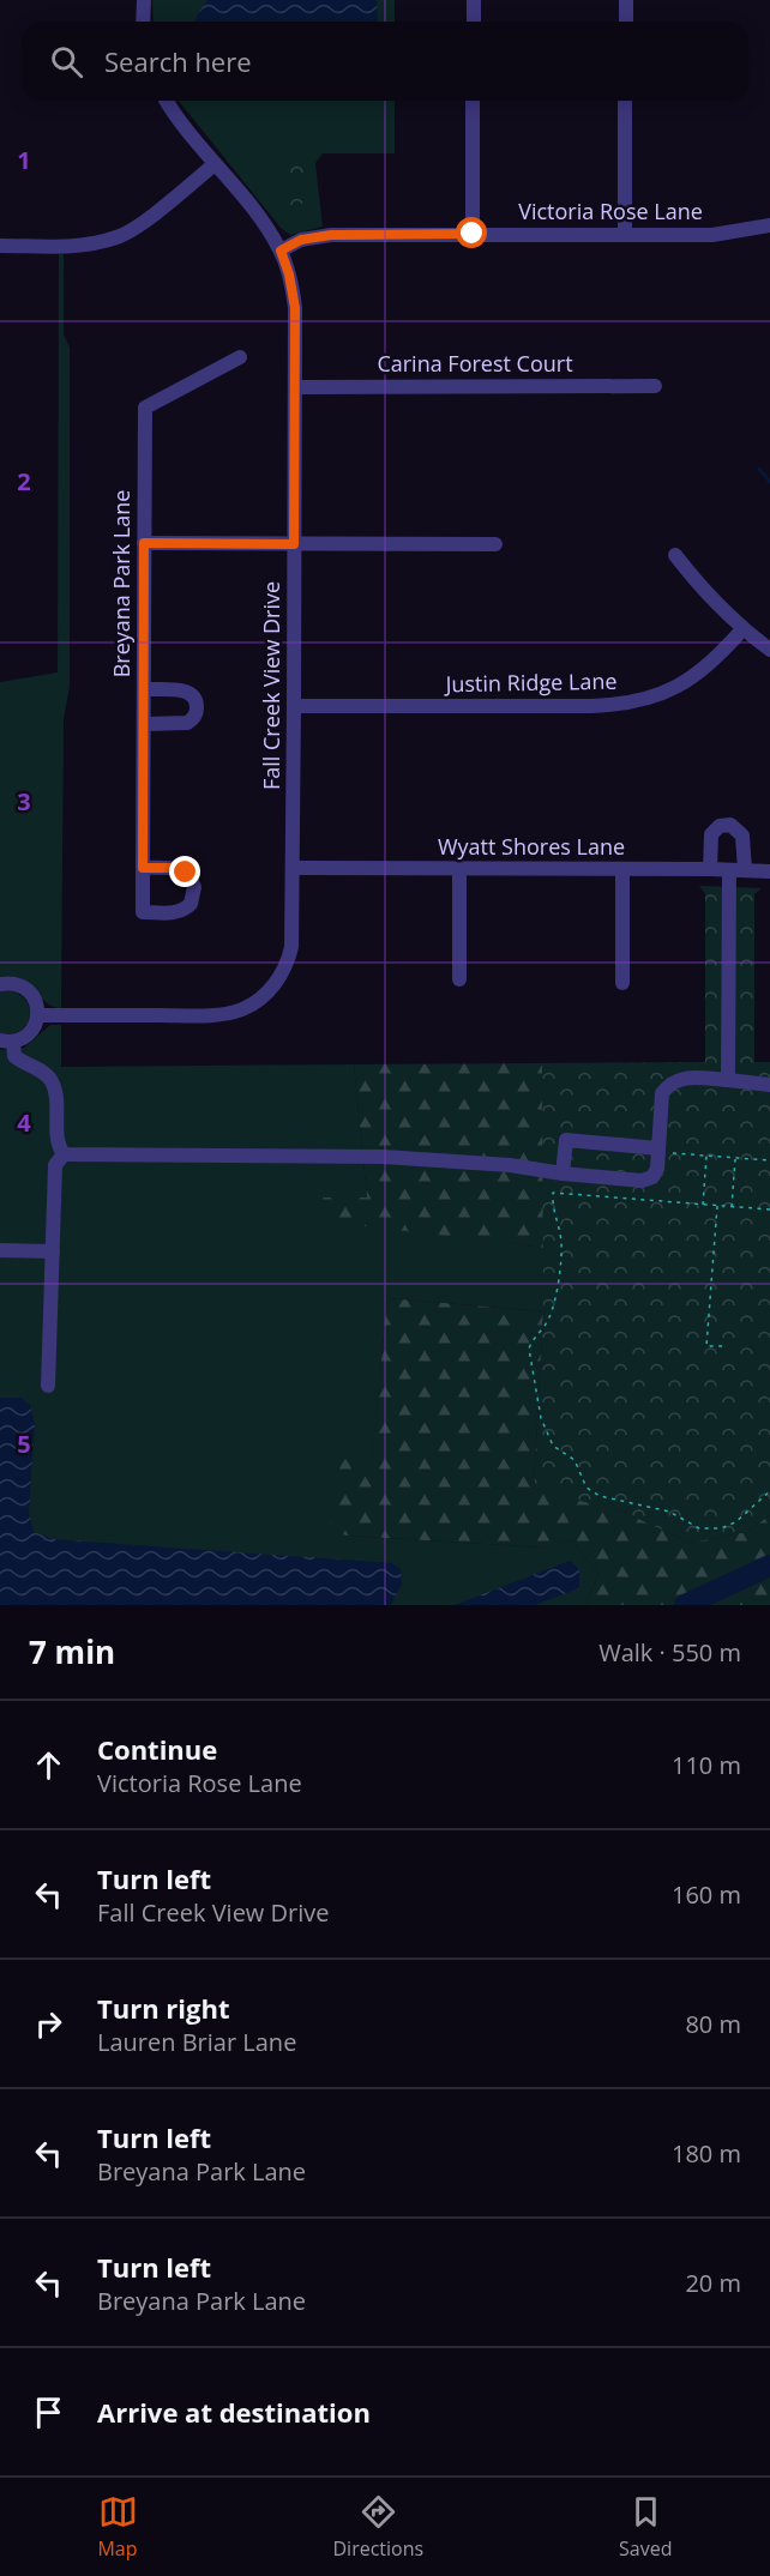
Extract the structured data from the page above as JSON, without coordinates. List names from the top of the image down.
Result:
{
  "streets": {
    "street": [
      "Victoria Rose Lane",
      "Carina Forest Court",
      "Breyana Park Lane",
      "Justin Ridge Lane",
      "Fall Creek View Drive",
      "Wyatt Shores Lane"
    ]
  },
  "crossings": [
    ["Victoria Rose Lane", "Fall Creek View Drive"],
    ["Carina Forest Court", "Fall Creek View Drive"],
    ["Justin Ridge Lane", "Fall Creek View Drive"],
    ["Fall Creek View Drive", "Wyatt Shores Lane"]
  ],
  "page": {
    "search": "Search here",
    "heading": ["7 min", "Walk · 550 m"],
    "list": [
      ["Continue", "Victoria Rose Lane", "110 m"],
      ["Turn left", "Fall Creek View Drive", "160 m"],
      ["Turn right", "Lauren Briar Lane", "80 m"],
      ["Turn left", "Breyana Park Lane", "180 m"],
      ["Turn left", "Breyana Park Lane", "20 m"],
      "Arrive at destination"
    ],
    "nav": ["Map", "Directions", "Saved"]
  },
  "grid": {
    "rows": [
      "1",
      "2",
      "3",
      "4",
      "5"
    ]
  }
}
